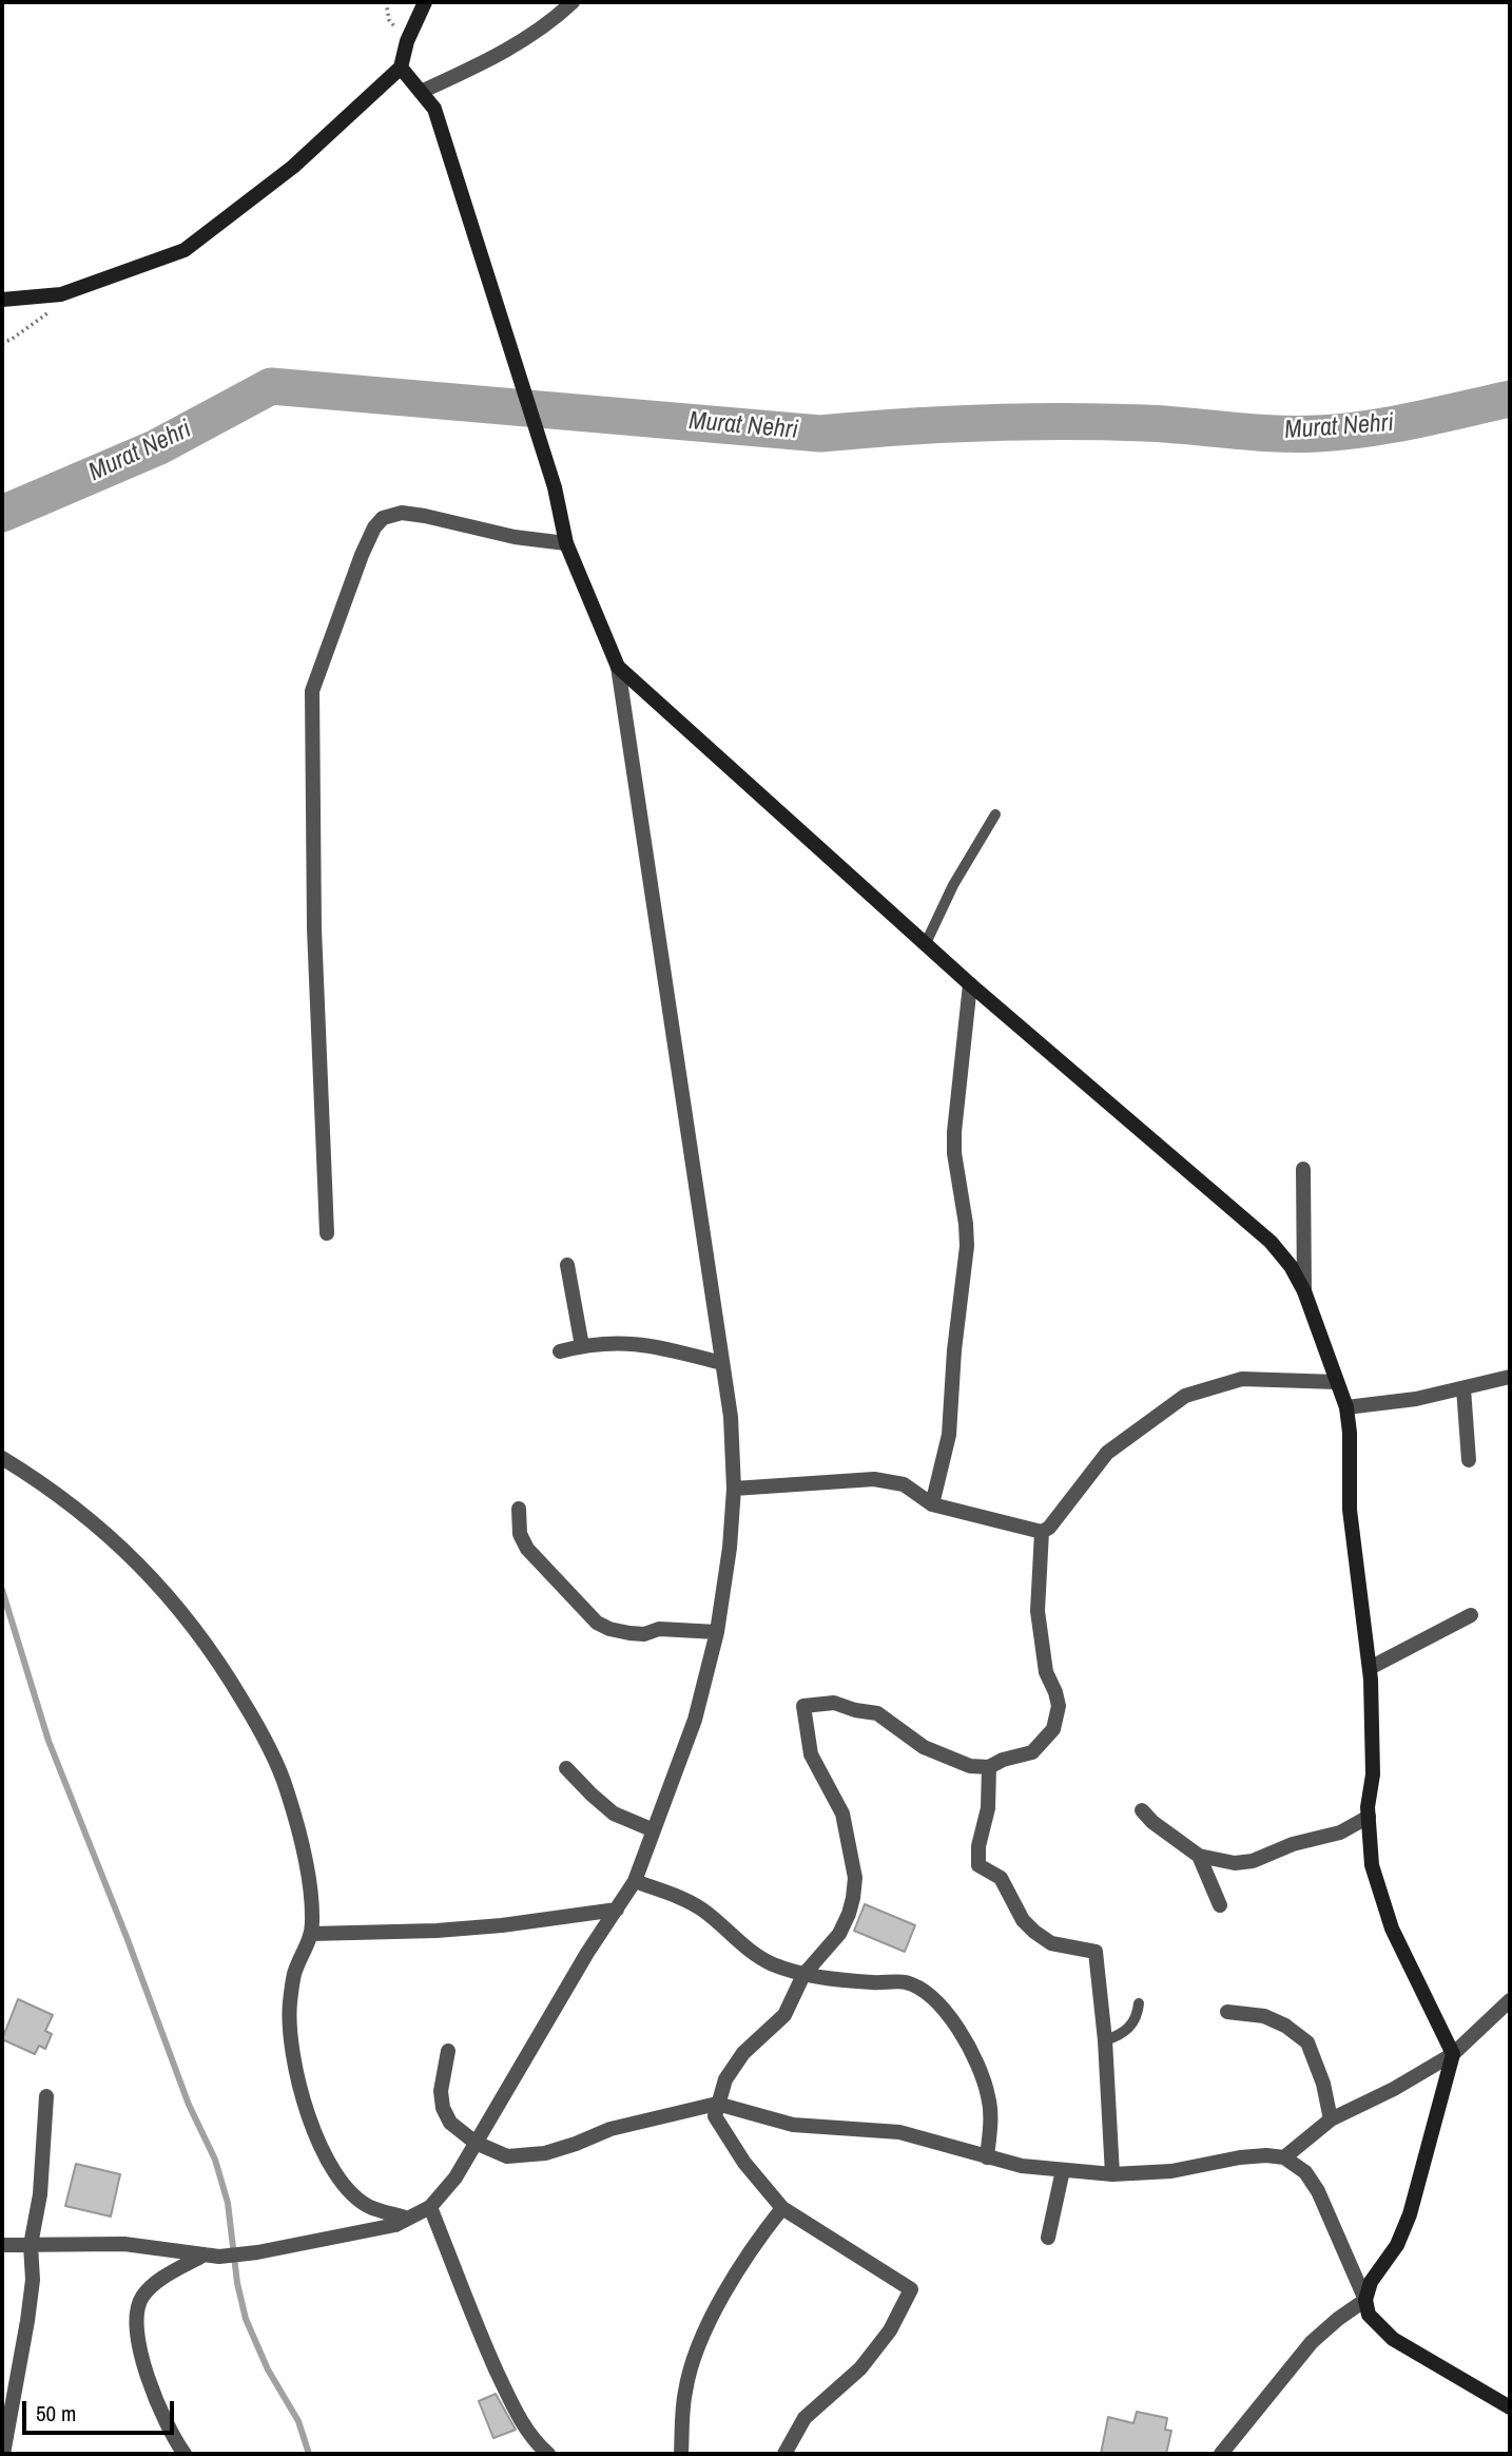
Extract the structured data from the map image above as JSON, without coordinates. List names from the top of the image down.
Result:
{
  "water": ["Murat Nehri"],
  "scale_bar": "50 m"
}
